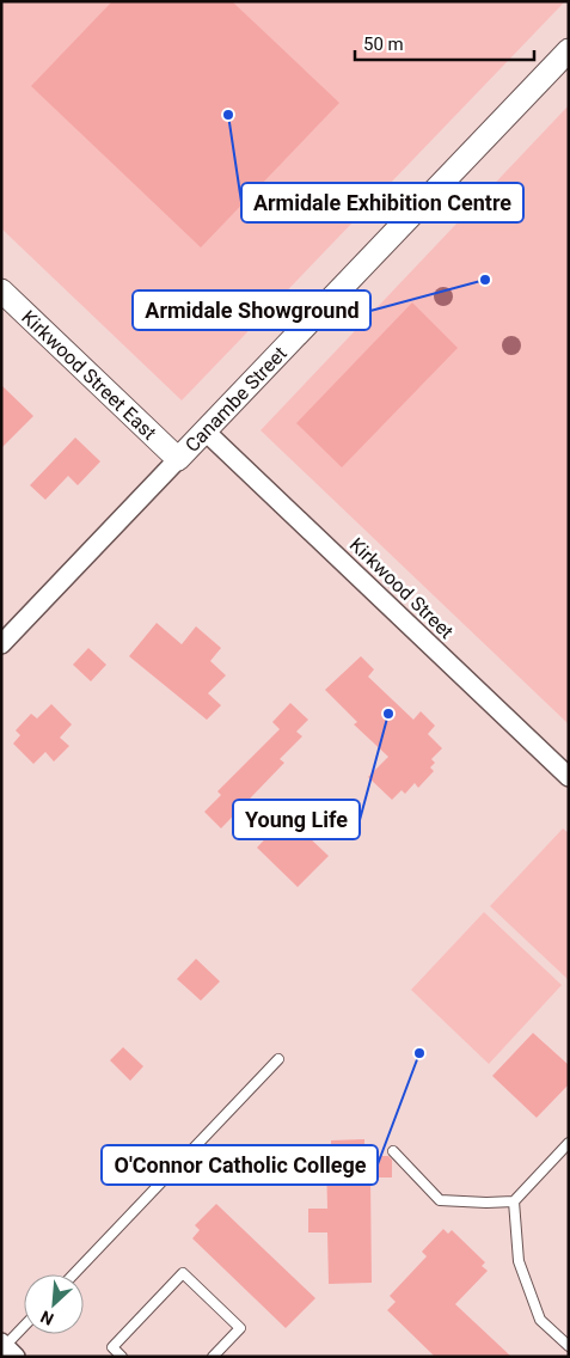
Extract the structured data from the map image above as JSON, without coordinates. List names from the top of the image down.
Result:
{
  "streets": {
    "street": ["Kirkwood Street East", "Canambe Street", "Kirkwood Street"]
  },
  "crossings": [
    ["Kirkwood Street East", "Canambe Street"],
    ["Canambe Street", "Kirkwood Street"]
  ],
  "places": [
    "Armidale Exhibition Centre",
    "Armidale Showground",
    "Young Life",
    "O'Connor Catholic College"
  ],
  "scale_bar": "50 m",
  "north": "bottom left"
}
